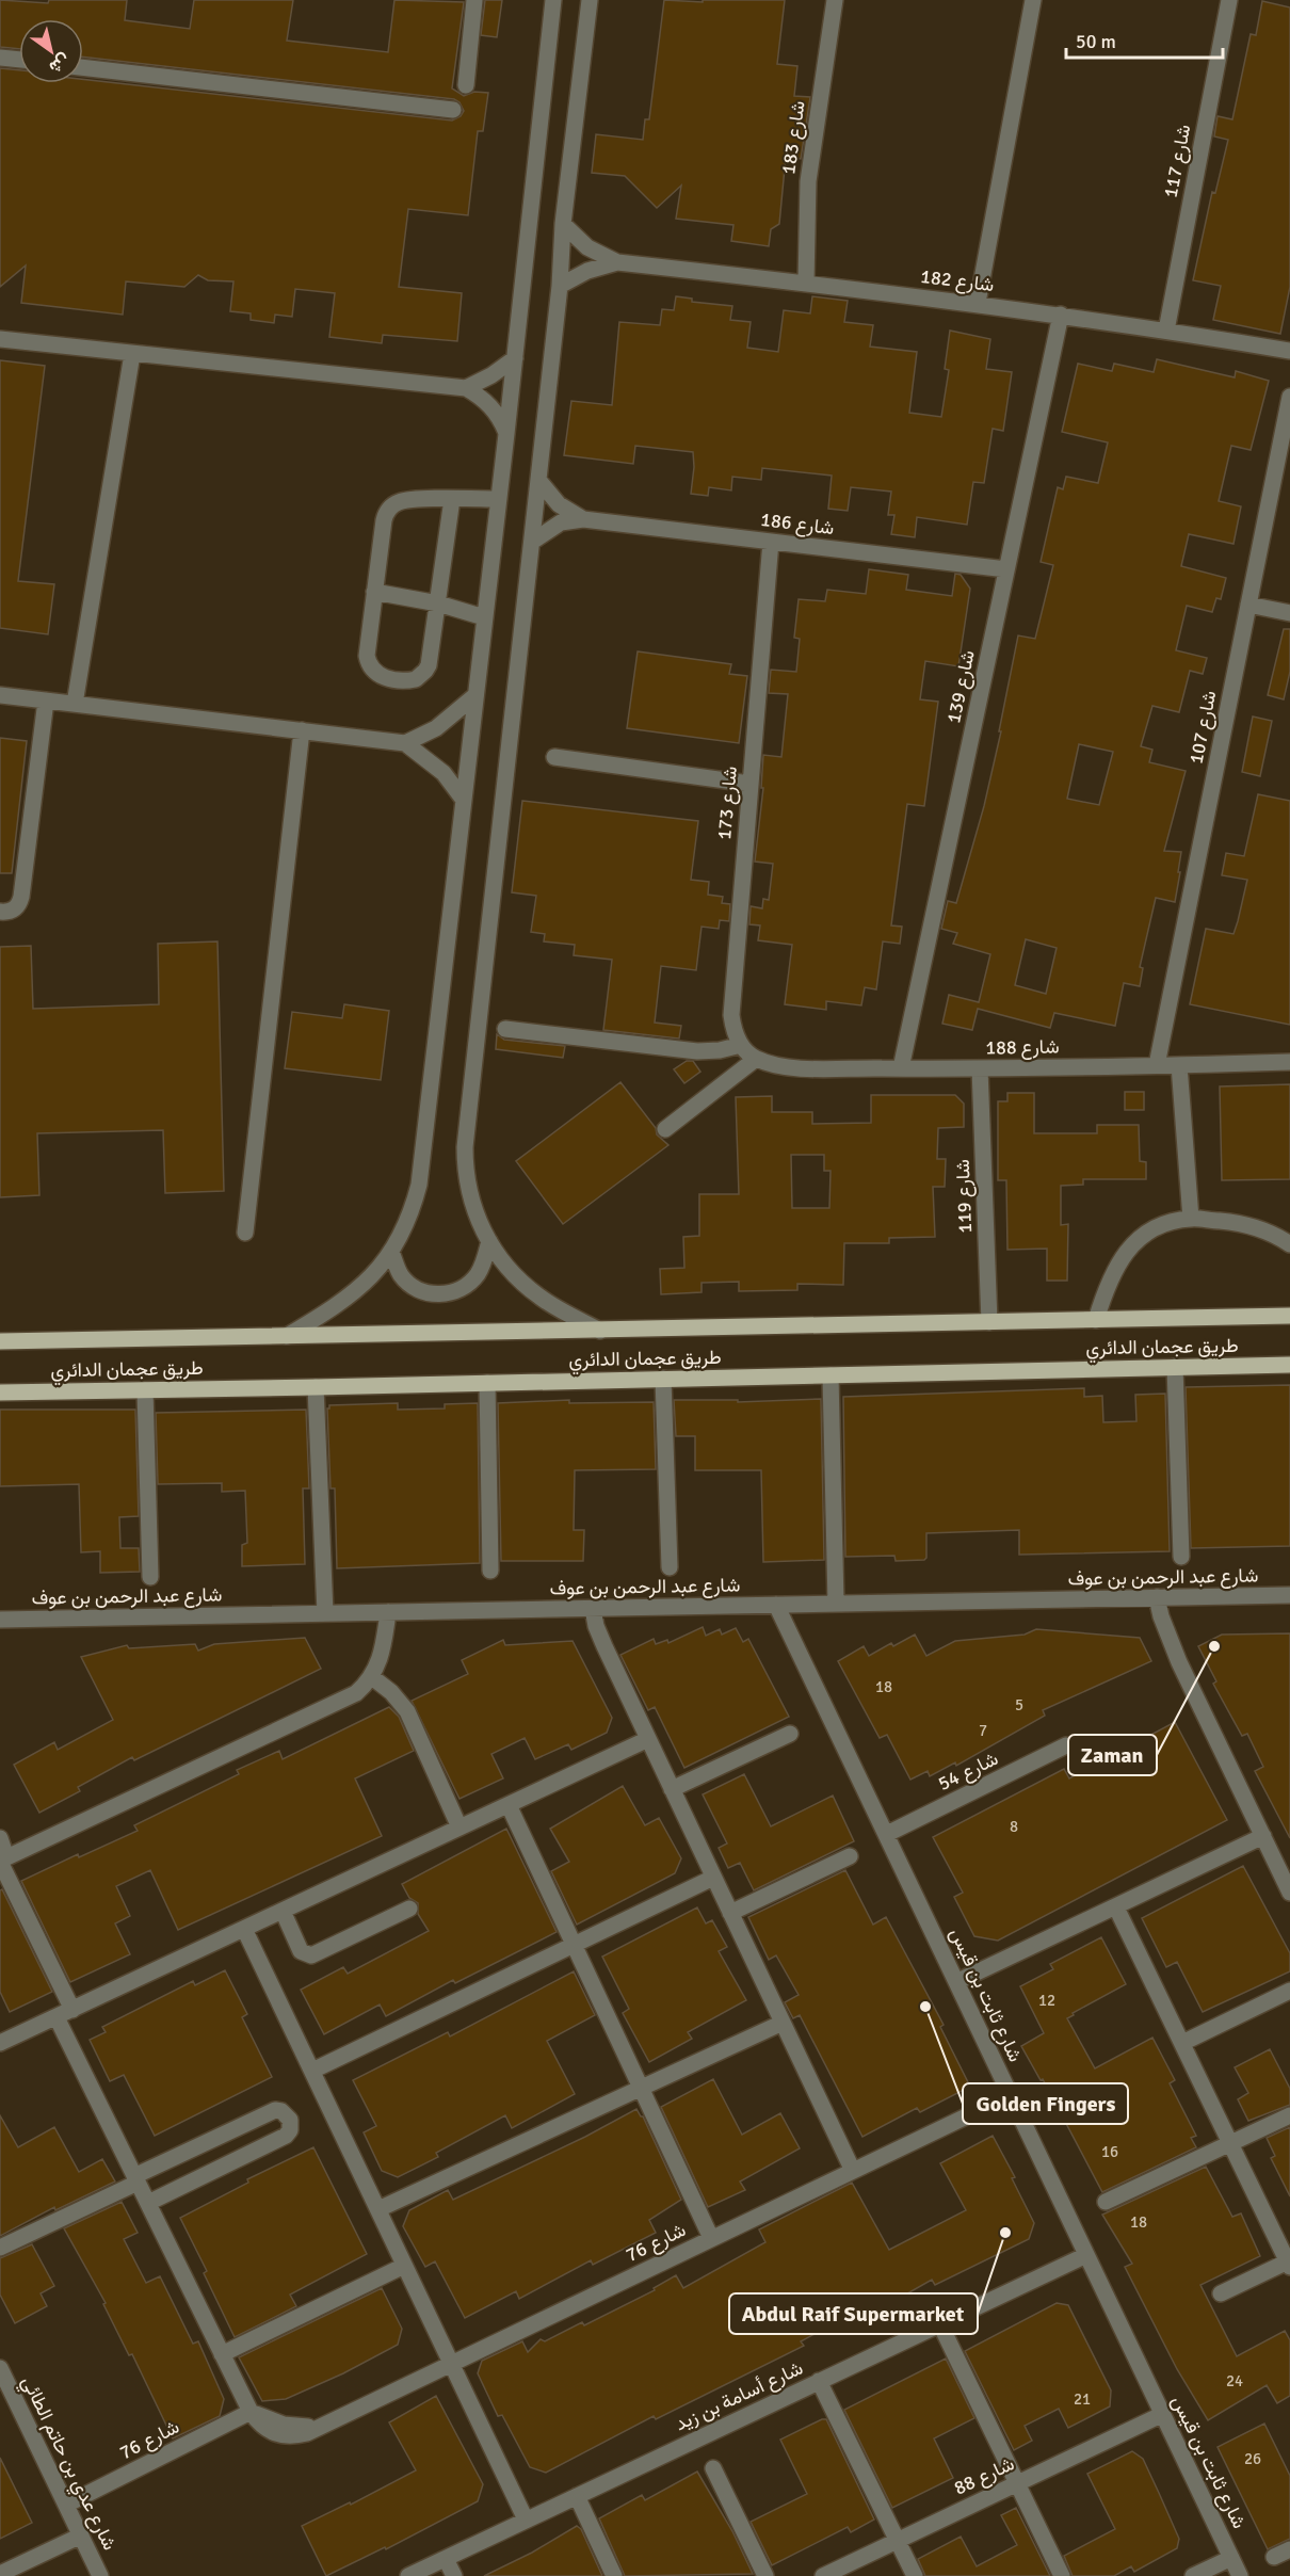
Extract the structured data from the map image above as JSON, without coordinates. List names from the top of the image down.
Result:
{
  "streets": {
    "main road": ["طريق عجمان الدائري"],
    "street": [
      "شارع 183",
      "شارع 117",
      "شارع 182",
      "شارع 186",
      "شارع 139",
      "شارع 107",
      "شارع 173",
      "شارع 188",
      "شارع 119",
      "شارع عبد الرحمن بن عوف",
      "شارع 54",
      "شارع ثابت بن قيس",
      "شارع 76",
      "شارع أسامة بن زيد",
      "شارع عدي بن حاتم الطائي",
      "شارع 88"
    ]
  },
  "crossings": [
    ["شارع 183", "شارع 182"],
    ["شارع 117", "شارع 182"],
    ["شارع 182", "شارع 139"],
    ["شارع 186", "شارع 139"],
    ["شارع 186", "شارع 173"],
    ["شارع 139", "شارع 188"],
    ["شارع 107", "شارع 188"],
    ["شارع 173", "شارع 188"],
    ["شارع 188", "شارع 119"],
    ["شارع 119", "طريق عجمان الدائري"],
    ["شارع عبد الرحمن بن عوف", "شارع ثابت بن قيس"],
    ["شارع 54", "شارع ثابت بن قيس"],
    ["شارع ثابت بن قيس", "شارع 76"],
    ["شارع ثابت بن قيس", "شارع أسامة بن زيد"],
    ["شارع ثابت بن قيس", "شارع 88"],
    ["شارع 76", "شارع عدي بن حاتم الطائي"]
  ],
  "places": ["Zaman", "Golden Fingers", "Abdul Raif Supermarket"],
  "house_numbers": [
    "18",
    "5",
    "7",
    "8",
    "12",
    "16",
    "18",
    "24",
    "21",
    "26"
  ],
  "scale_bar": "50 m",
  "north": "bottom right"
}
